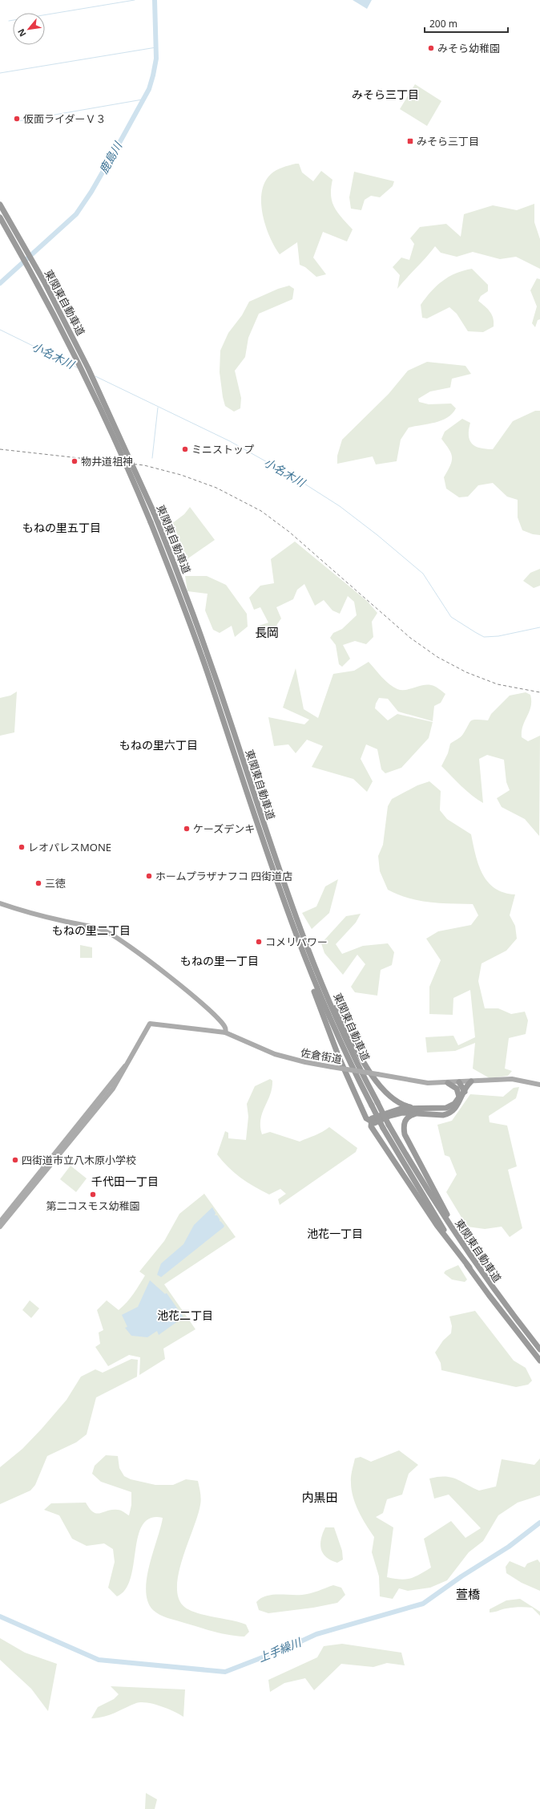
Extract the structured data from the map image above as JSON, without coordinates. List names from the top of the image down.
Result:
{
  "streets": {
    "highway": ["東関東自動車道"],
    "main road": ["佐倉街道"]
  },
  "districts": [
    "みそら三丁目",
    "もねの里五丁目",
    "長岡",
    "もねの里六丁目",
    "もねの里二丁目",
    "もねの里一丁目",
    "千代田一丁目",
    "池花一丁目",
    "池花二丁目",
    "内黒田",
    "萱橋"
  ],
  "water": ["鹿島川", "小名木川", "上手繰川"],
  "places": {
    "other": [
      "みそら幼稚園",
      "仮面ライダーＶ３",
      "ミニストップ",
      "物井道祖神",
      "ケーズデンキ",
      "レオパレスMONE",
      "ホームプラザナフコ 四街道店",
      "三徳",
      "コメリパワー",
      "四街道市立八木原小学校",
      "第二コスモス幼稚園"
    ],
    "transit": ["みそら三丁目"]
  },
  "scale_bar": "200 m",
  "north": "bottom left"
}
